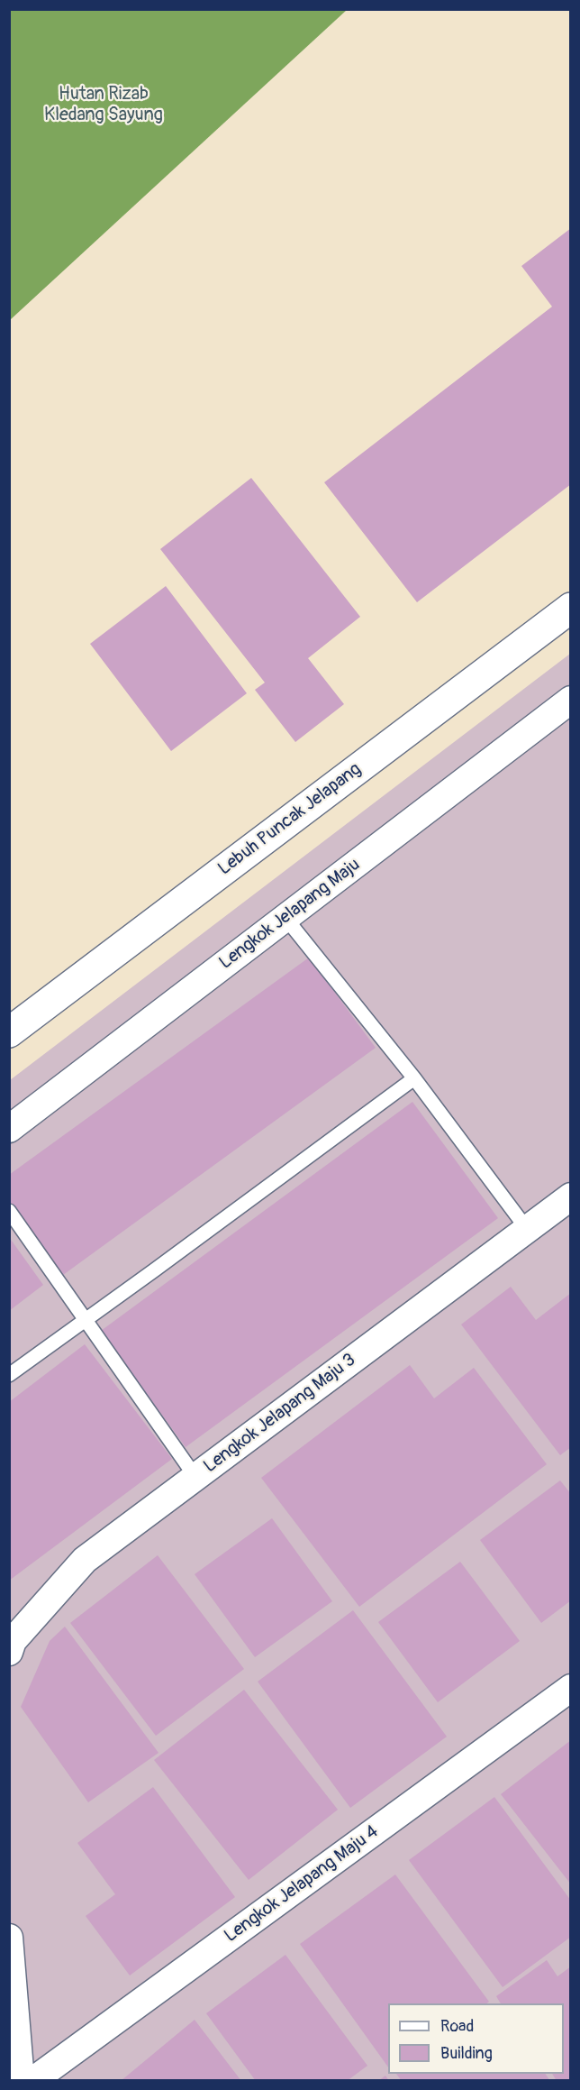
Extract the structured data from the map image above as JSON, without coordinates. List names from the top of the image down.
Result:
{
  "streets": {
    "street": [
      "Lebuh Puncak Jelapang",
      "Lengkok Jelapang Maju",
      "Lengkok Jelapang Maju 3",
      "Lengkok Jelapang Maju 4"
    ]
  },
  "parks": ["Hutan Rizab Kledang Sayung"],
  "legend": ["Road", "Building"]
}
